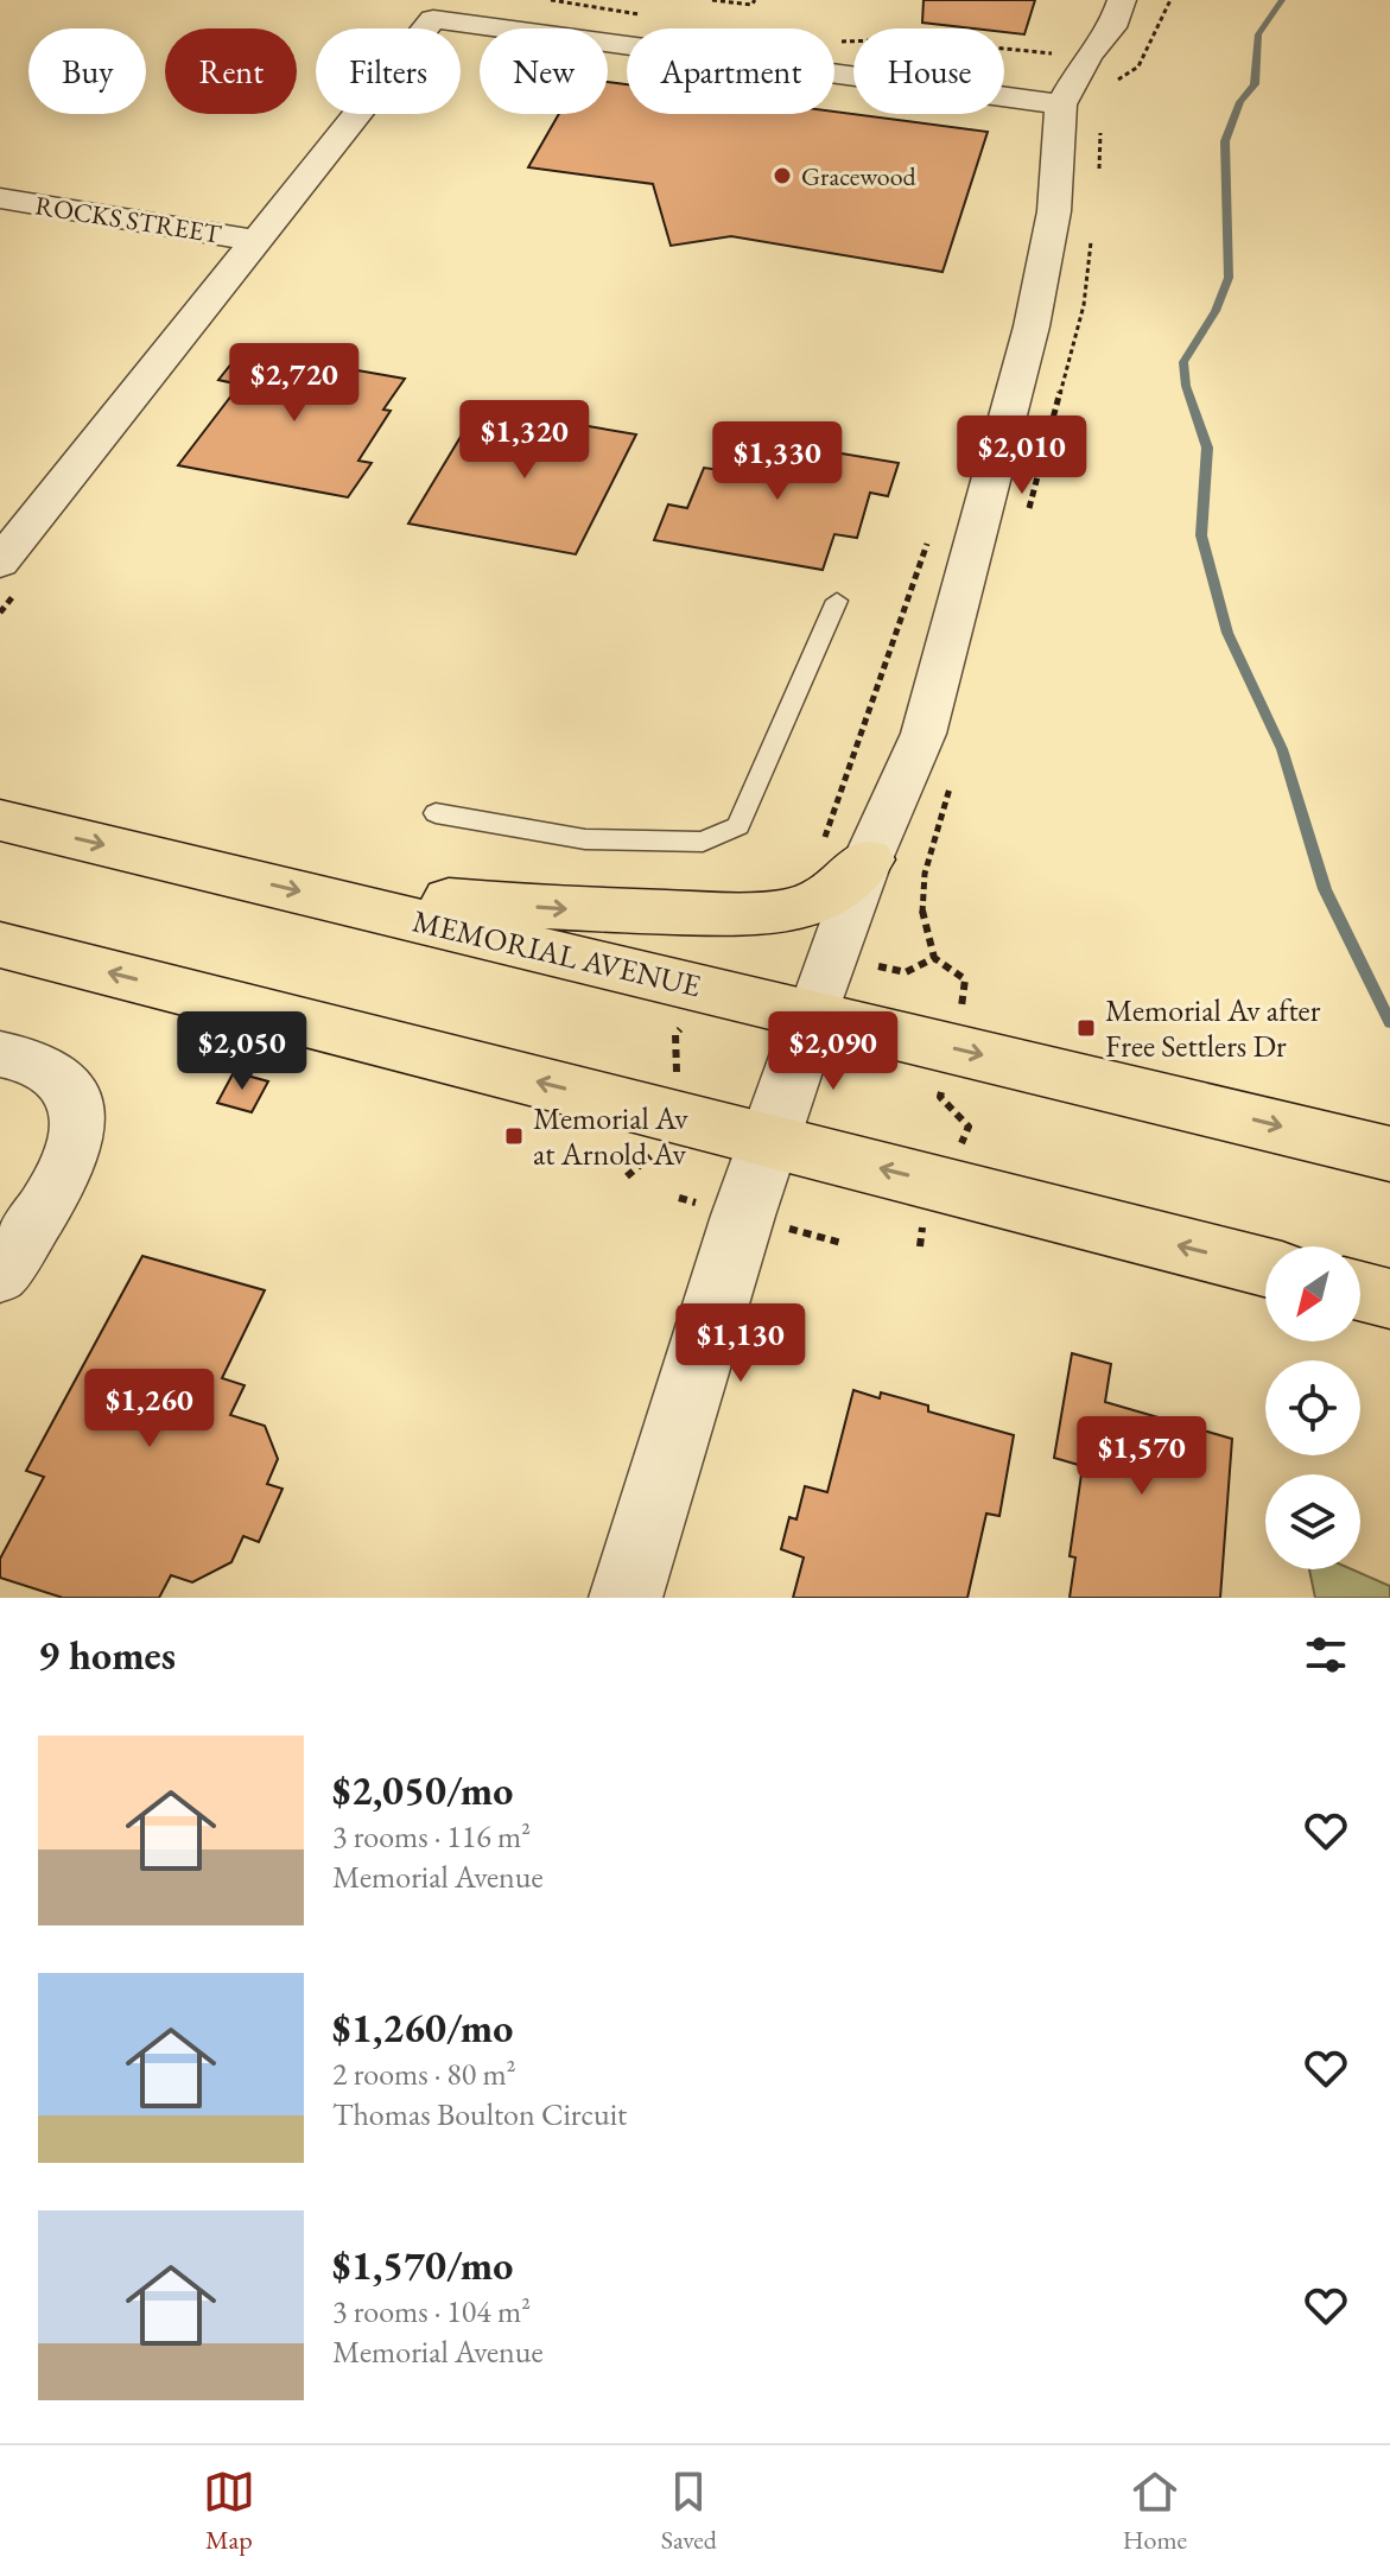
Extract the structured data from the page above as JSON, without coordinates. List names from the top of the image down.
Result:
{
  "streets": {
    "main road": ["MEMORIAL AVENUE"],
    "street": ["ROCKS STREET"]
  },
  "places": {
    "other": ["Gracewood"],
    "transit": ["Memorial Av after Free Settlers Dr", "Memorial Av at Arnold Av"]
  },
  "north": "bottom left",
  "page": {
    "chip": [
      "Buy",
      "Rent",
      "Filters",
      "New",
      "Apartment",
      "House"
    ],
    "price": [
      "$2,720",
      "$1,320",
      "$2,010",
      "$1,330",
      "$2,050",
      "$2,090",
      "$1,130",
      "$1,260",
      "$1,570"
    ],
    "heading": "9 homes",
    "list": [
      {
        "name": "$2,050/mo",
        "note": "3 rooms · 116 m² · Memorial Avenue"
      },
      {
        "name": "$1,260/mo",
        "note": "2 rooms · 80 m² · Thomas Boulton Circuit"
      },
      {
        "name": "$1,570/mo",
        "note": "3 rooms · 104 m² · Memorial Avenue"
      }
    ],
    "tabs": ["Map", "Saved", "Home"]
  }
}
